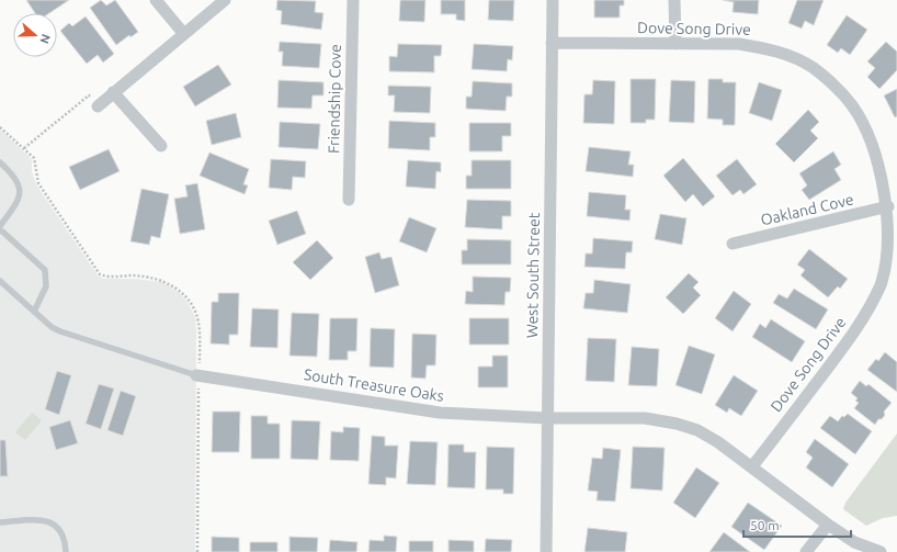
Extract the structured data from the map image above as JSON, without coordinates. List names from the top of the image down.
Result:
{
  "streets": {
    "street": [
      "Dove Song Drive",
      "Friendship Cove",
      "Oakland Cove",
      "West South Street",
      "South Treasure Oaks"
    ]
  },
  "crossings": [
    ["Dove Song Drive", "Oakland Cove"],
    ["Dove Song Drive", "West South Street"],
    ["Dove Song Drive", "South Treasure Oaks"],
    ["West South Street", "South Treasure Oaks"]
  ],
  "scale_bar": "50 m",
  "north": "right"
}
